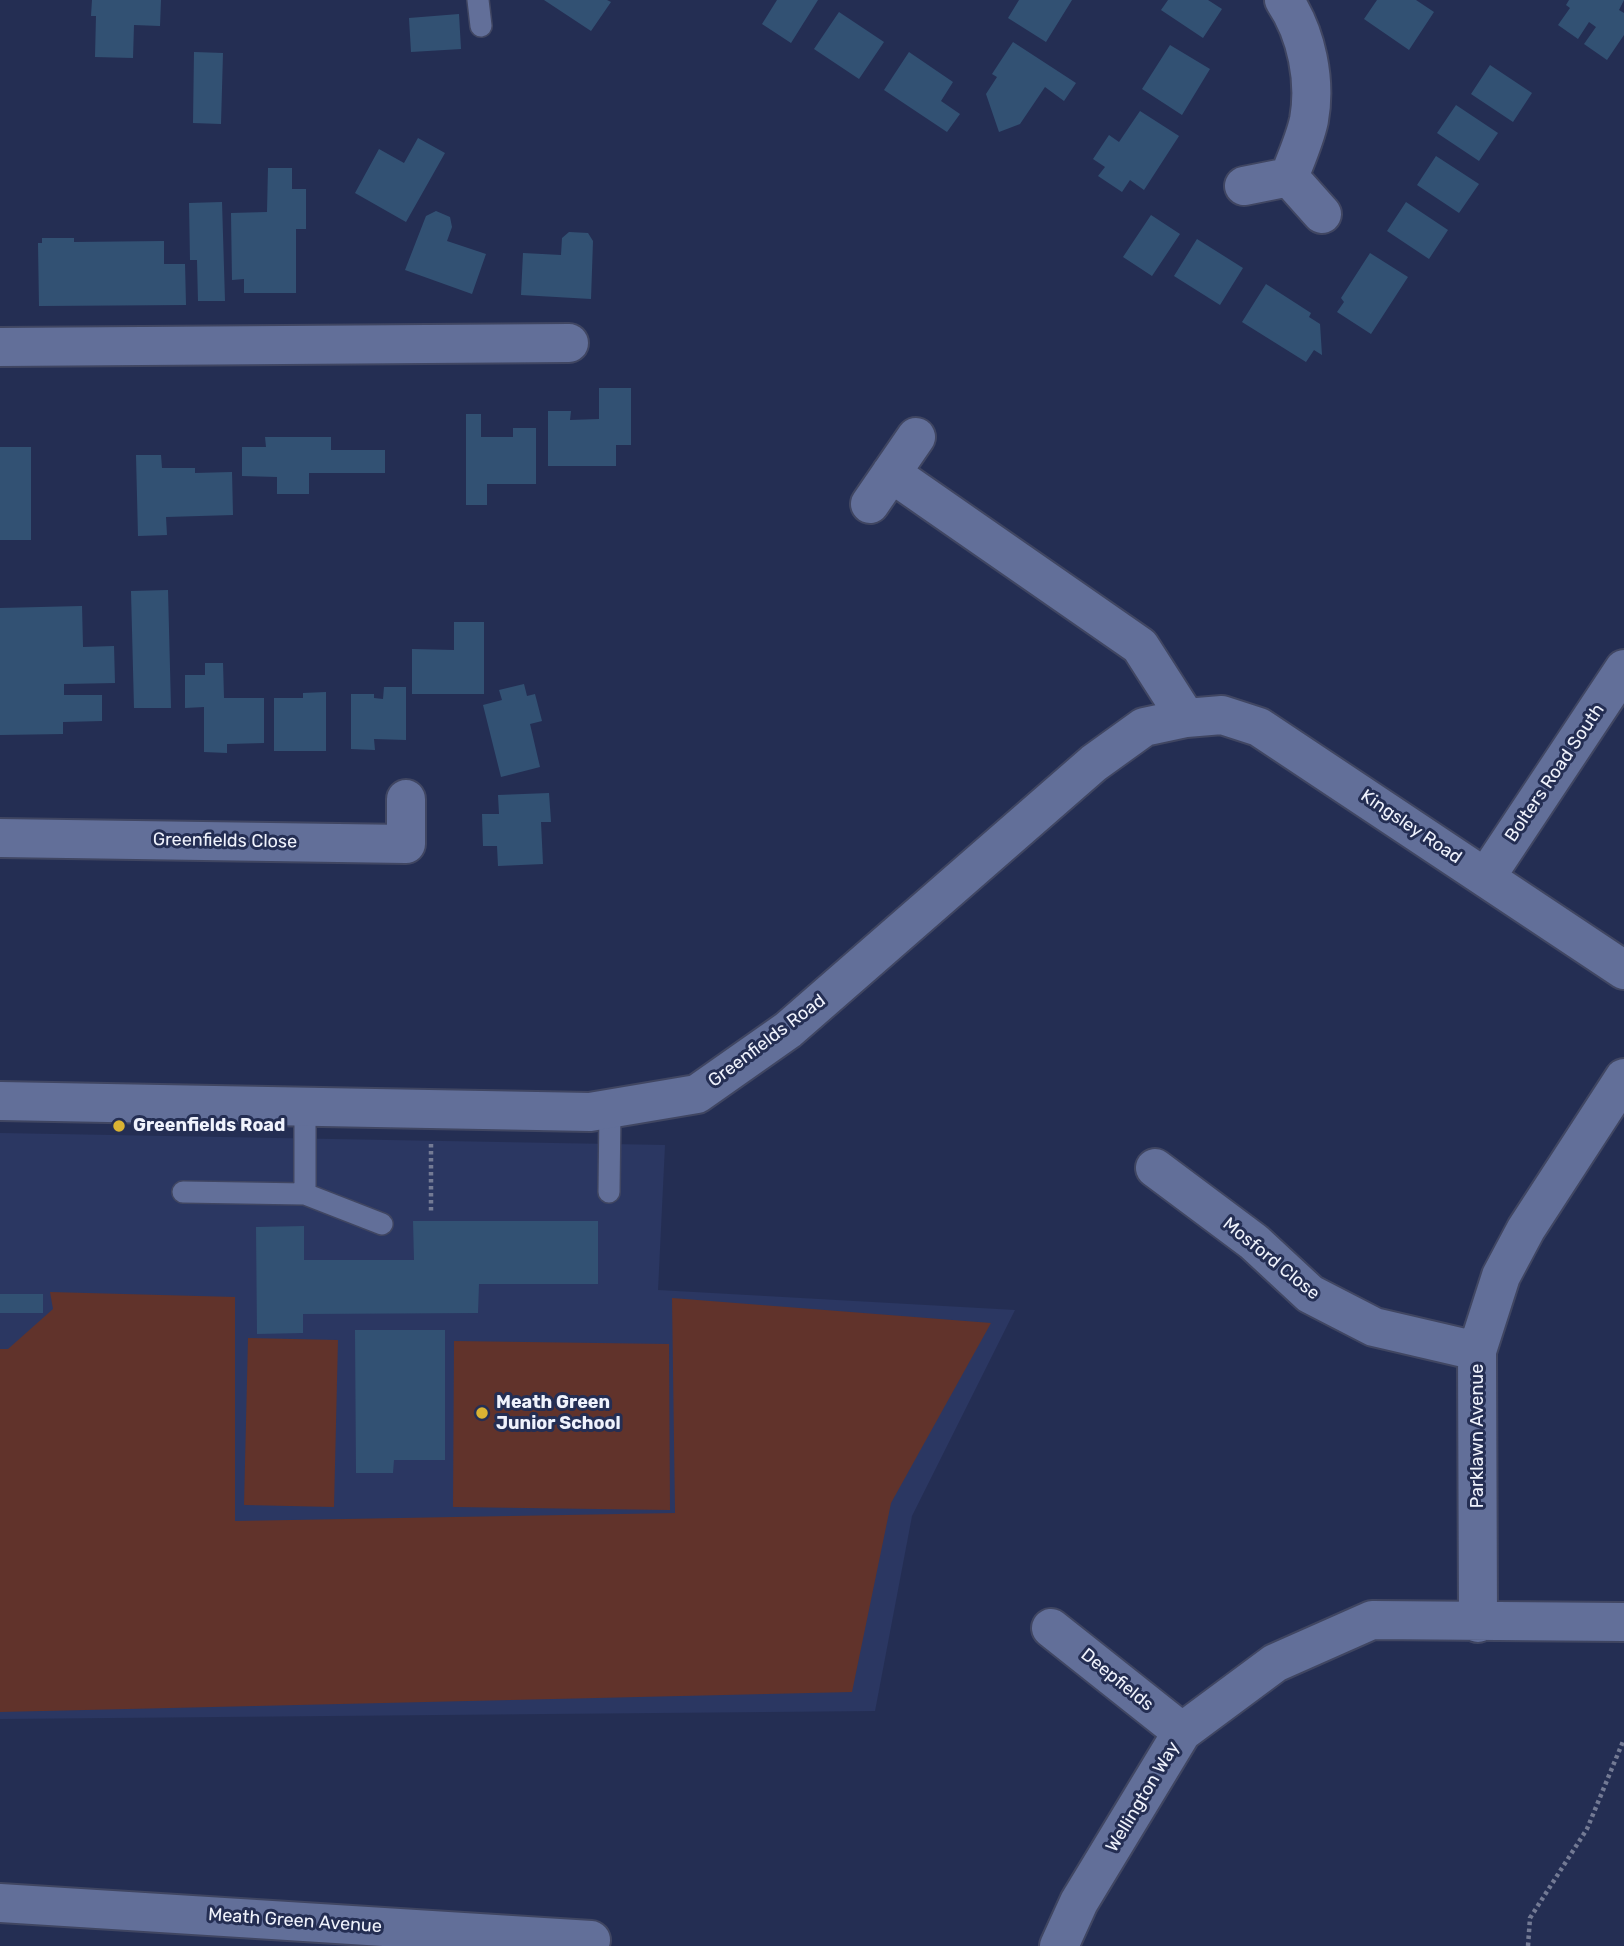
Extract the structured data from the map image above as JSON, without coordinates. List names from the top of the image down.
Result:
{
  "streets": {
    "street": [
      "Bolters Road South",
      "Kingsley Road",
      "Greenfields Close",
      "Greenfields Road",
      "Mosford Close",
      "Parklawn Avenue",
      "Deepfields",
      "Wellington Way",
      "Meath Green Avenue"
    ]
  },
  "crossings": [
    ["Bolters Road South", "Kingsley Road"],
    ["Kingsley Road", "Greenfields Road"],
    ["Mosford Close", "Parklawn Avenue"],
    ["Parklawn Avenue", "Wellington Way"],
    ["Deepfields", "Wellington Way"]
  ],
  "places": ["Greenfields Road", "Meath Green Junior School"]
}
